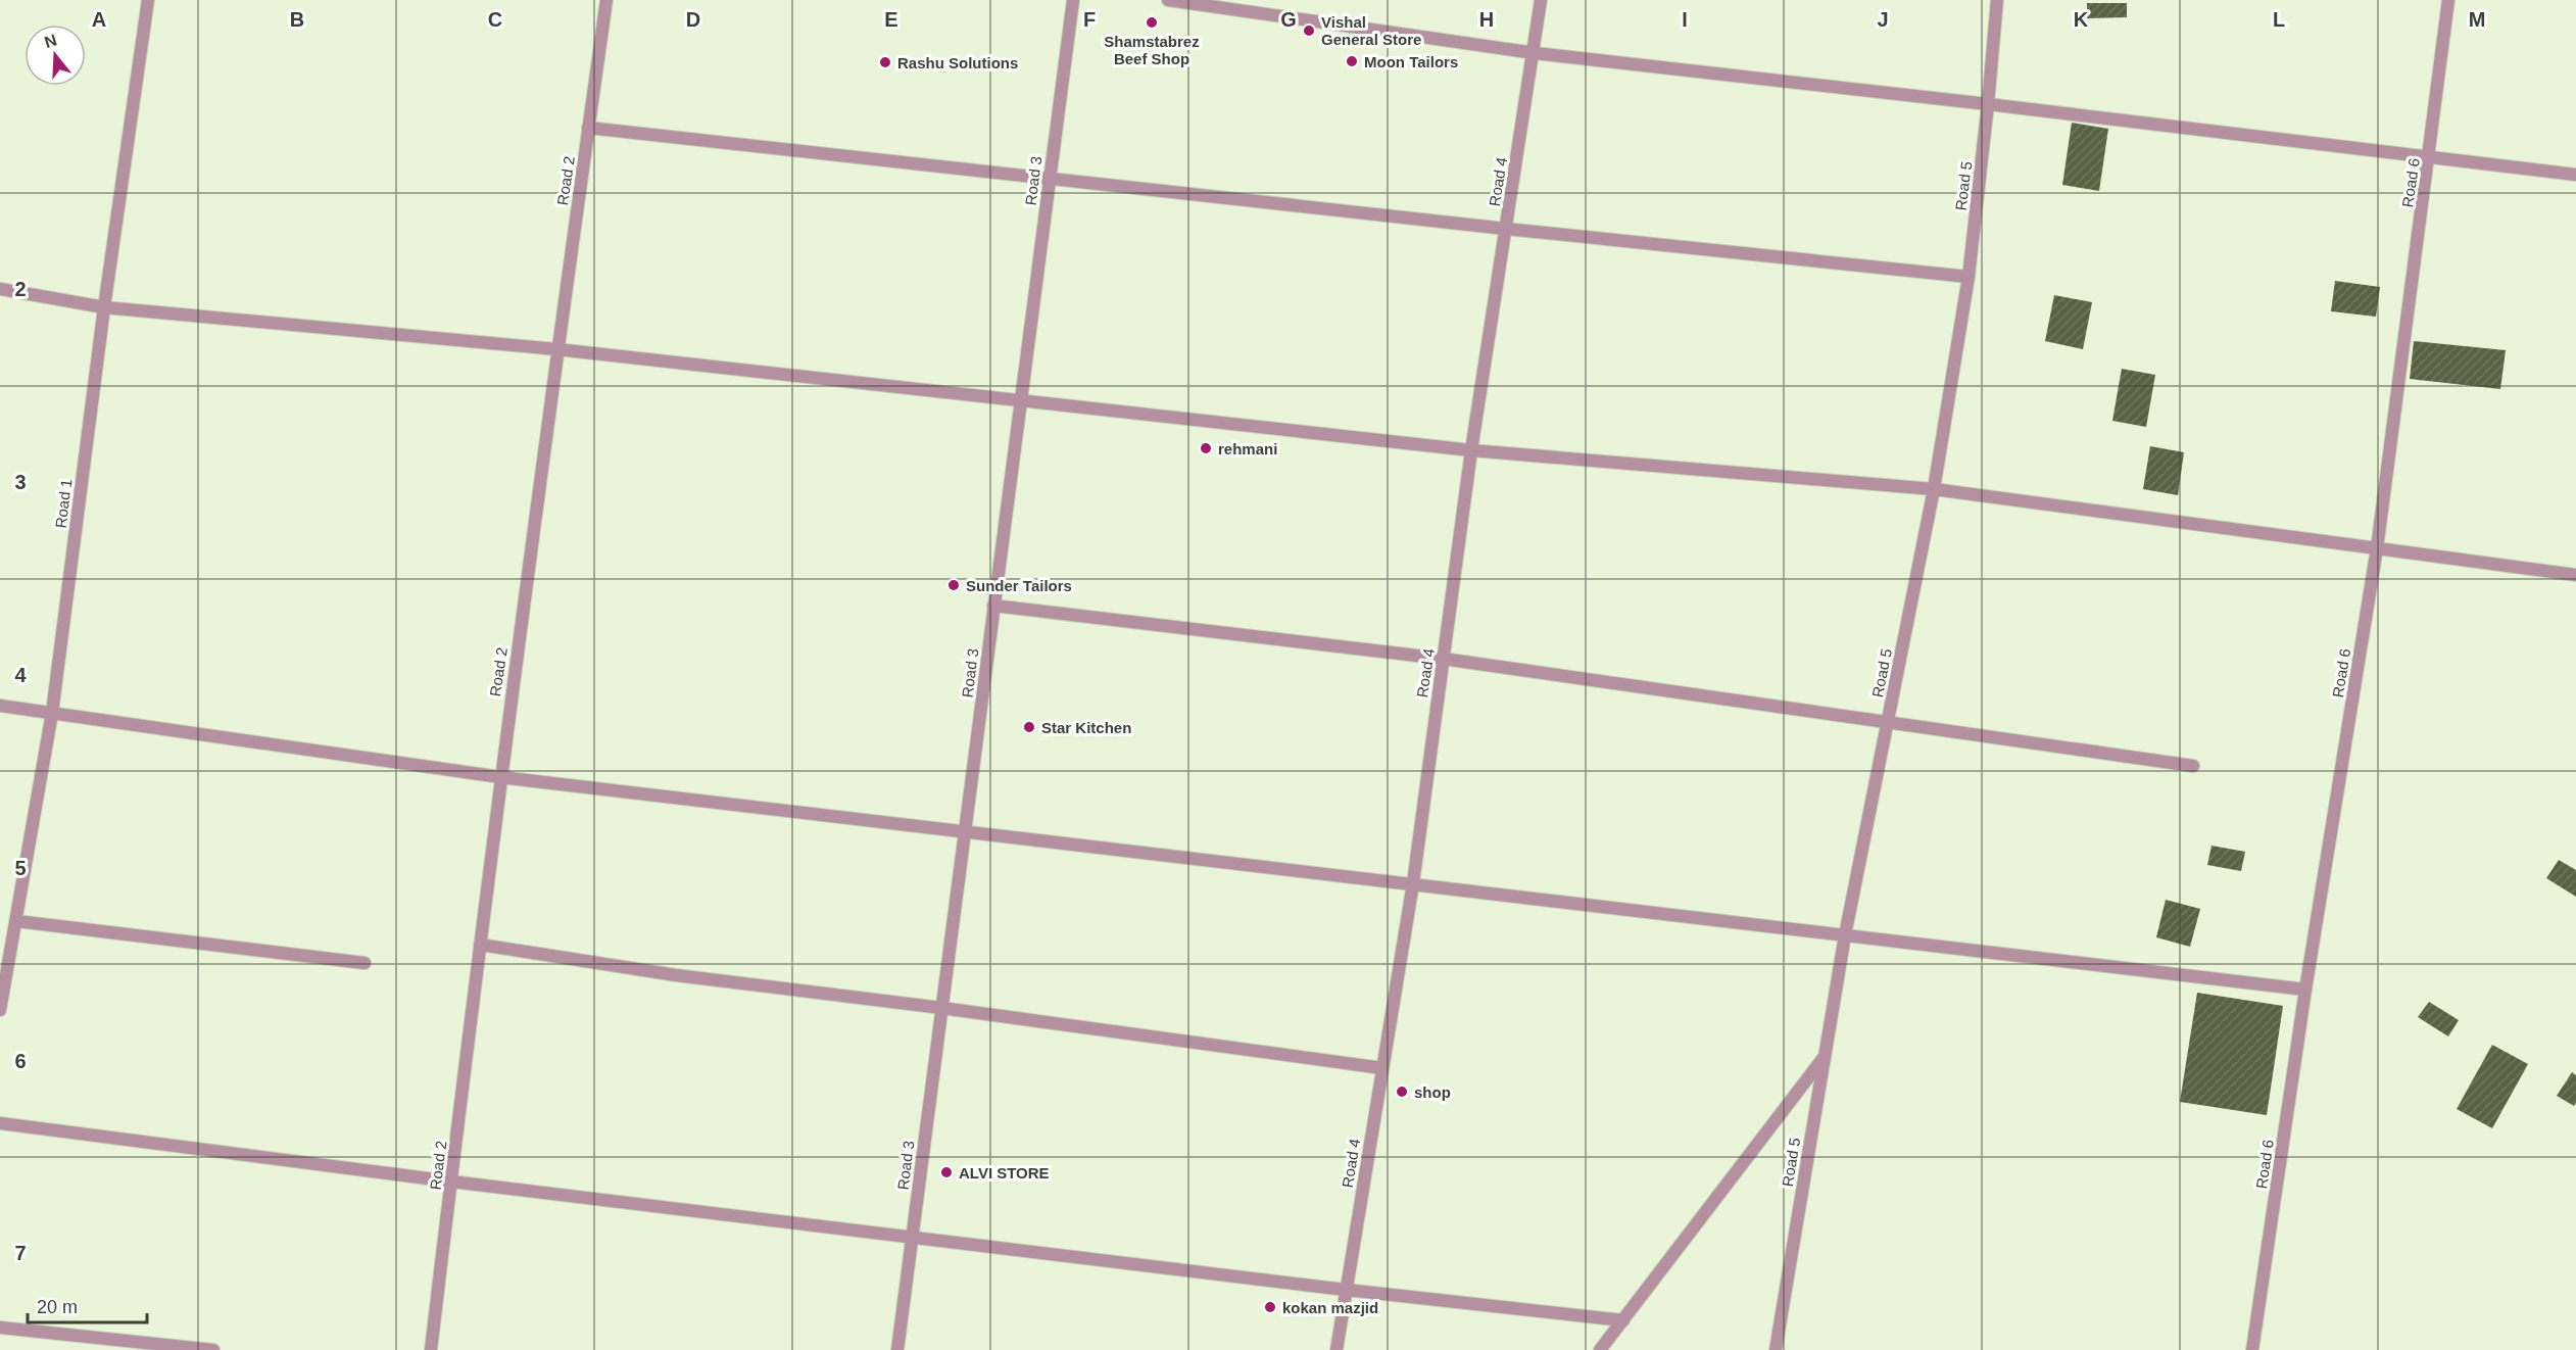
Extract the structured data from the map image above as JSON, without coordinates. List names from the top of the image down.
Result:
{
  "streets": {
    "street": [
      "Road 2",
      "Road 3",
      "Road 4",
      "Road 6",
      "Road 5",
      "Road 1"
    ]
  },
  "places": [
    "Shamstabrez Beef Shop",
    "Vishal General Store",
    "Moon Tailors",
    "Rashu Solutions",
    "rehmani",
    "Sunder Tailors",
    "Star Kitchen",
    "shop",
    "ALVI STORE",
    "kokan mazjid"
  ],
  "scale_bar": "20 m",
  "north": "top",
  "grid": {
    "columns": [
      "A",
      "B",
      "C",
      "D",
      "E",
      "F",
      "G",
      "H",
      "I",
      "J",
      "K",
      "L",
      "M"
    ],
    "rows": [
      "2",
      "3",
      "4",
      "5",
      "6",
      "7"
    ]
  }
}
